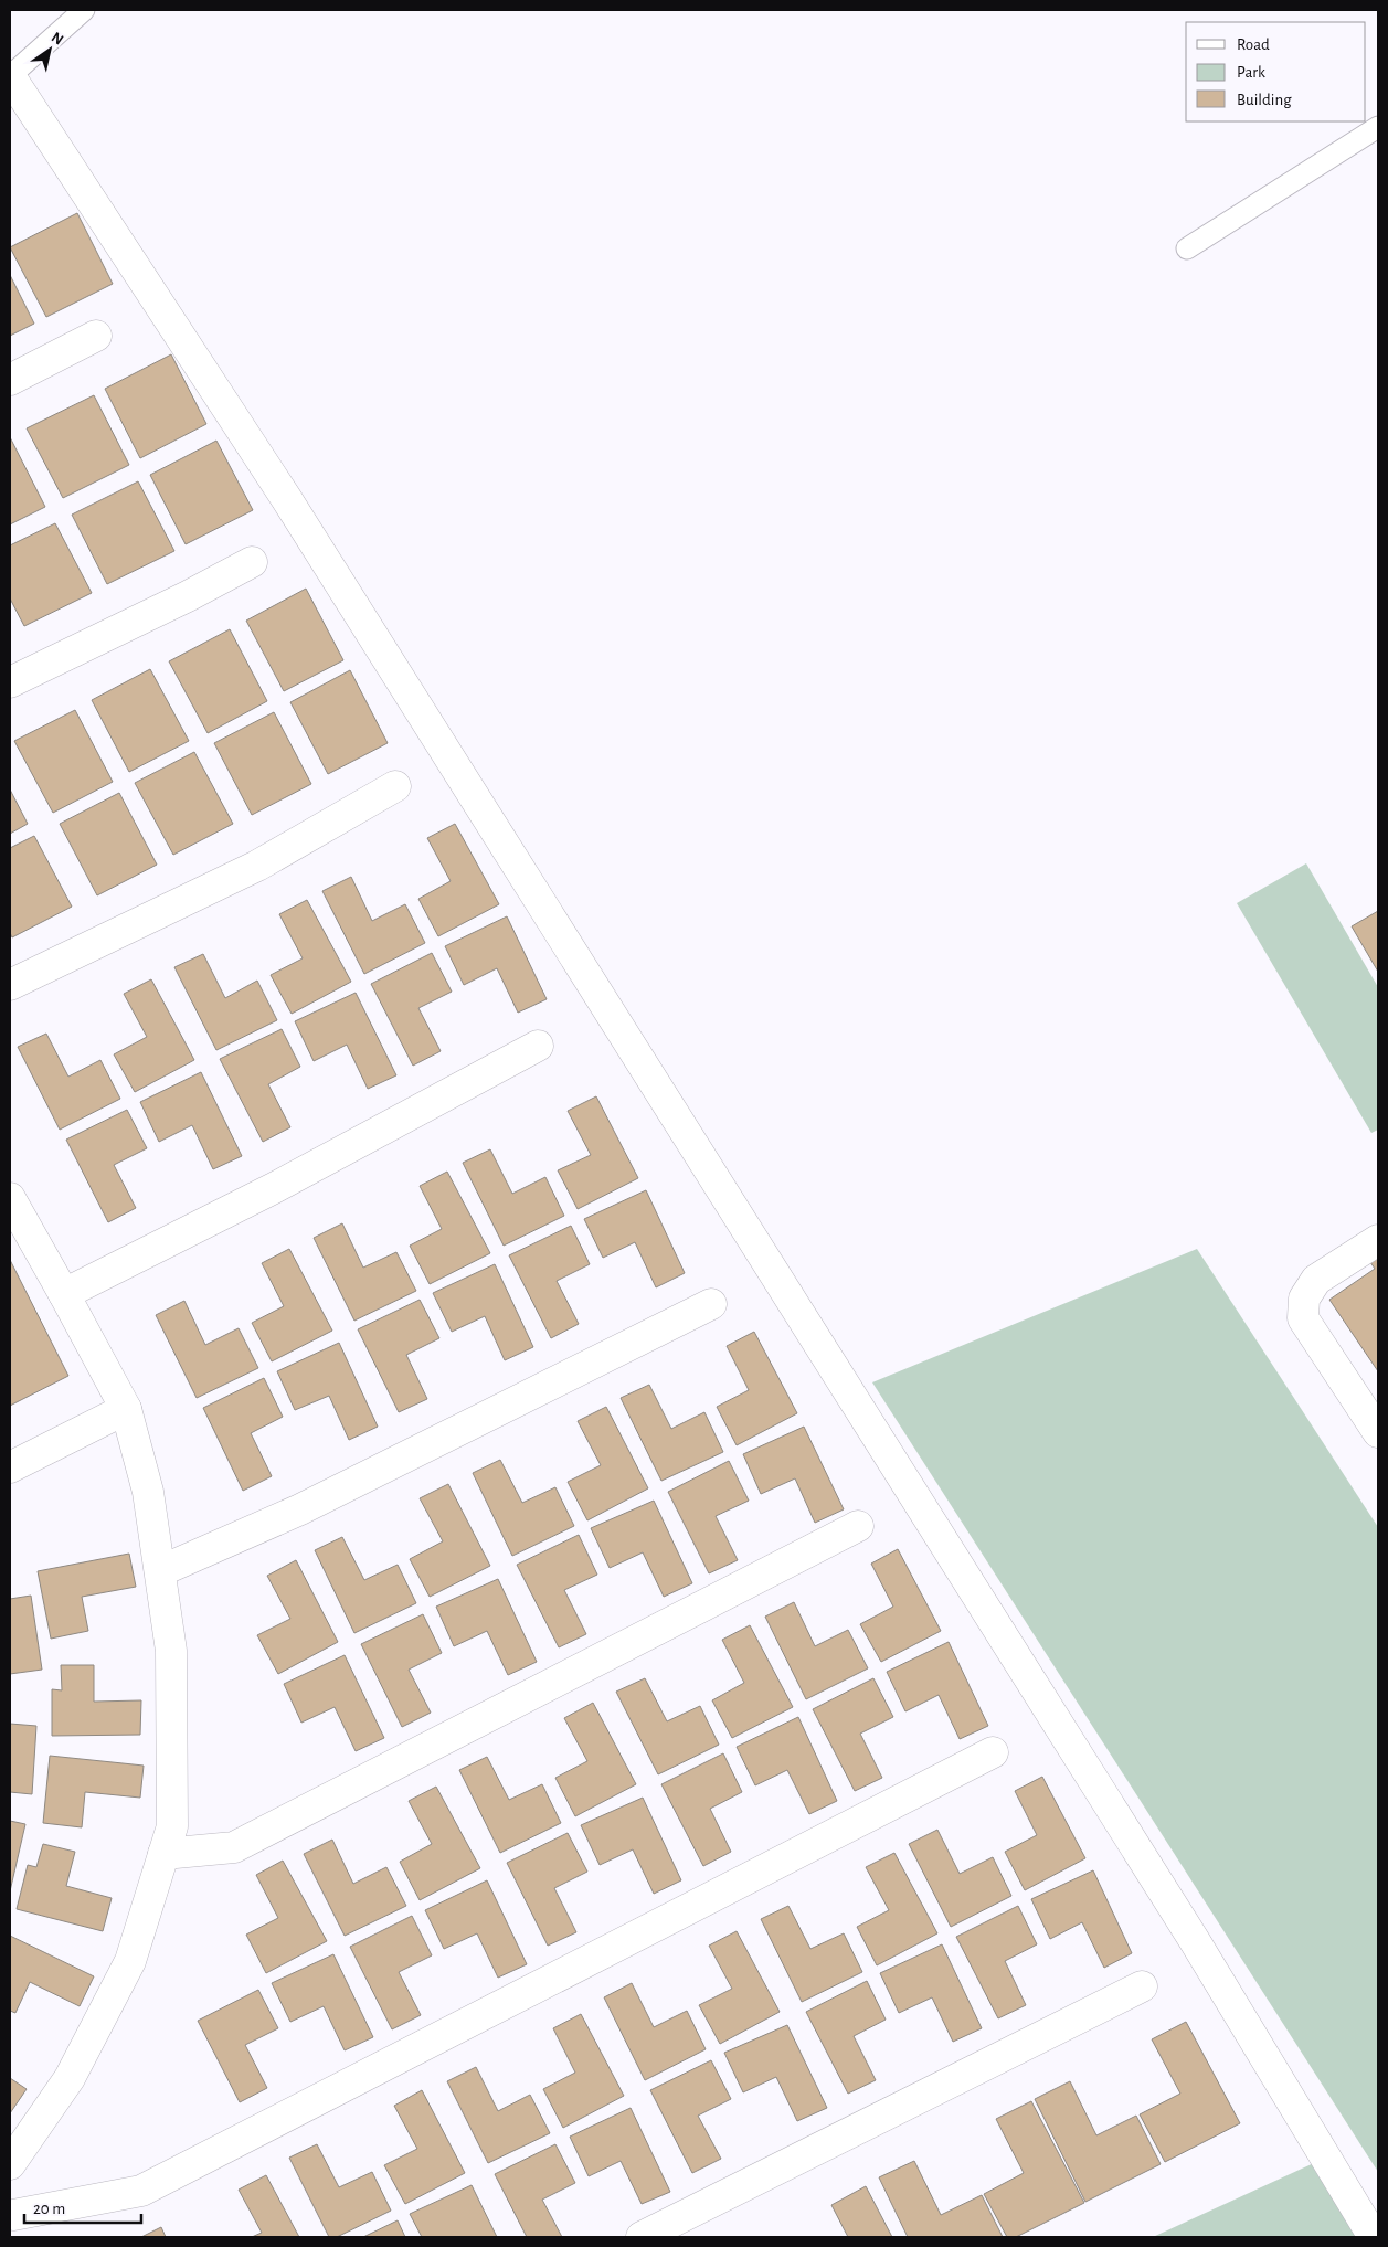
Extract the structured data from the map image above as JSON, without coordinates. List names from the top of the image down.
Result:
{
  "legend": ["Road", "Park", "Building"],
  "scale_bar": "20 m",
  "north": "top right"
}
